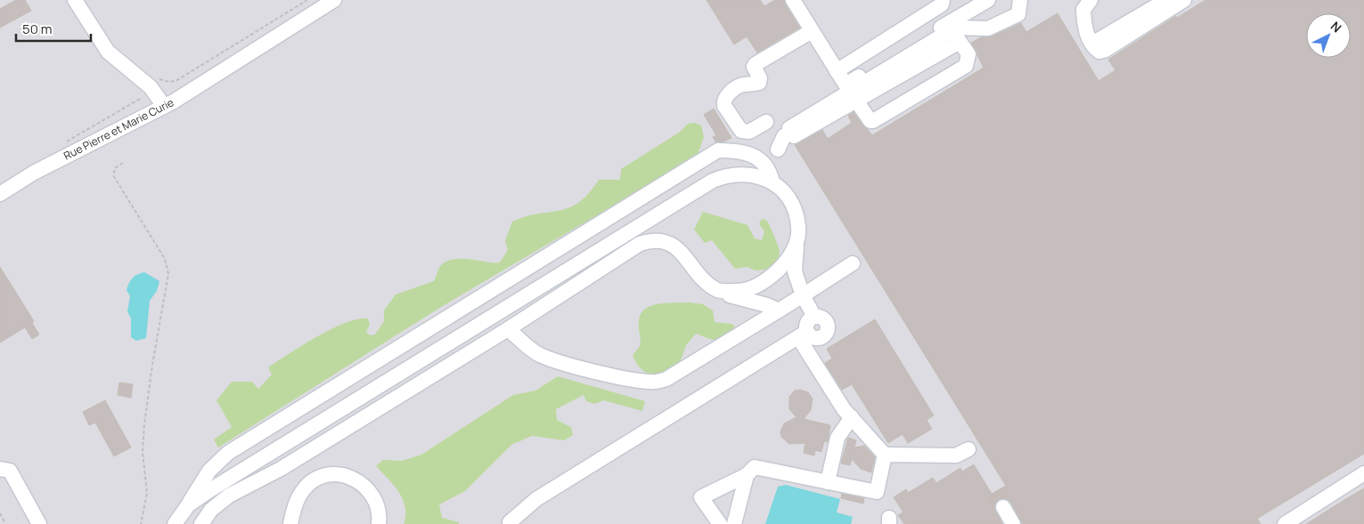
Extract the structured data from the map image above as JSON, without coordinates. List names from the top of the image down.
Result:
{
  "streets": {
    "street": ["Rue Pierre et Marie Curie"]
  },
  "scale_bar": "50 m",
  "north": "top right"
}
